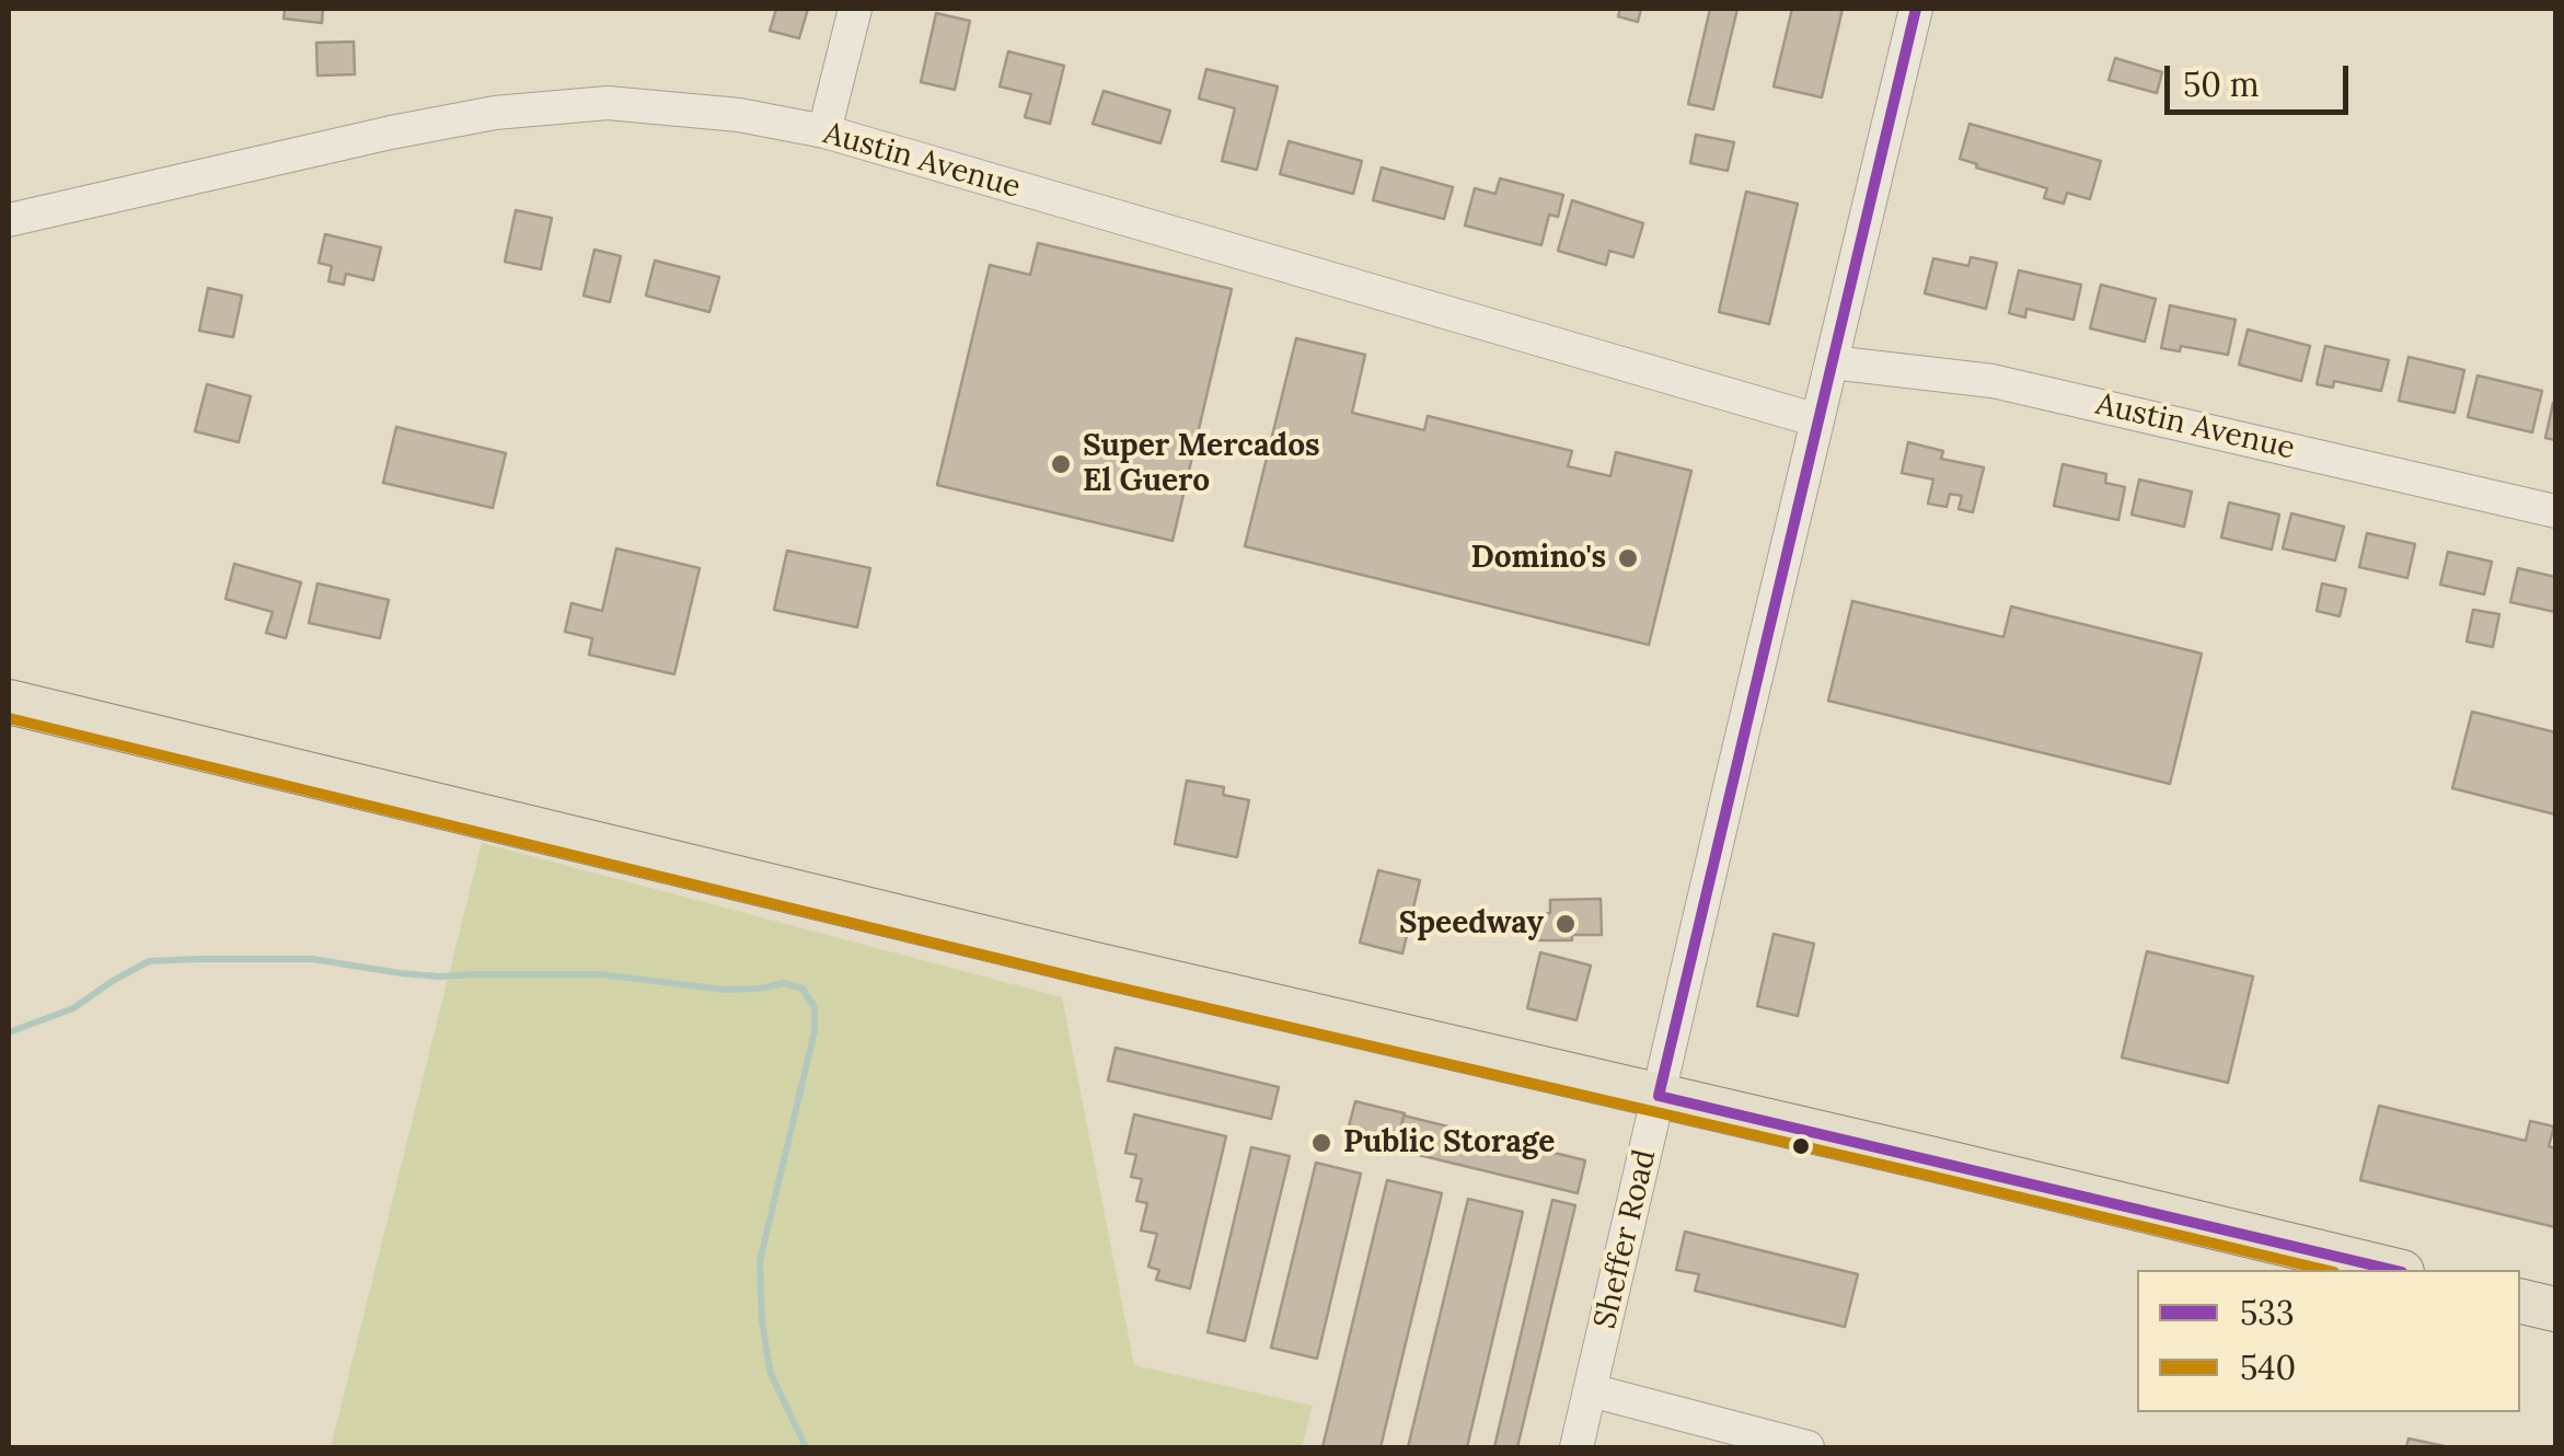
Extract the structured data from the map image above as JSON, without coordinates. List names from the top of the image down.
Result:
{
  "streets": {
    "street": ["Austin Avenue", "Sheffer Road"]
  },
  "crossings": [
    ["Austin Avenue", "Sheffer Road"]
  ],
  "places": [
    "Super Mercados El Guero",
    "Domino's",
    "Speedway",
    "Public Storage"
  ],
  "lines": ["transit line 533", "transit line 540"],
  "legend": ["533", "540"],
  "scale_bar": "50 m"
}
